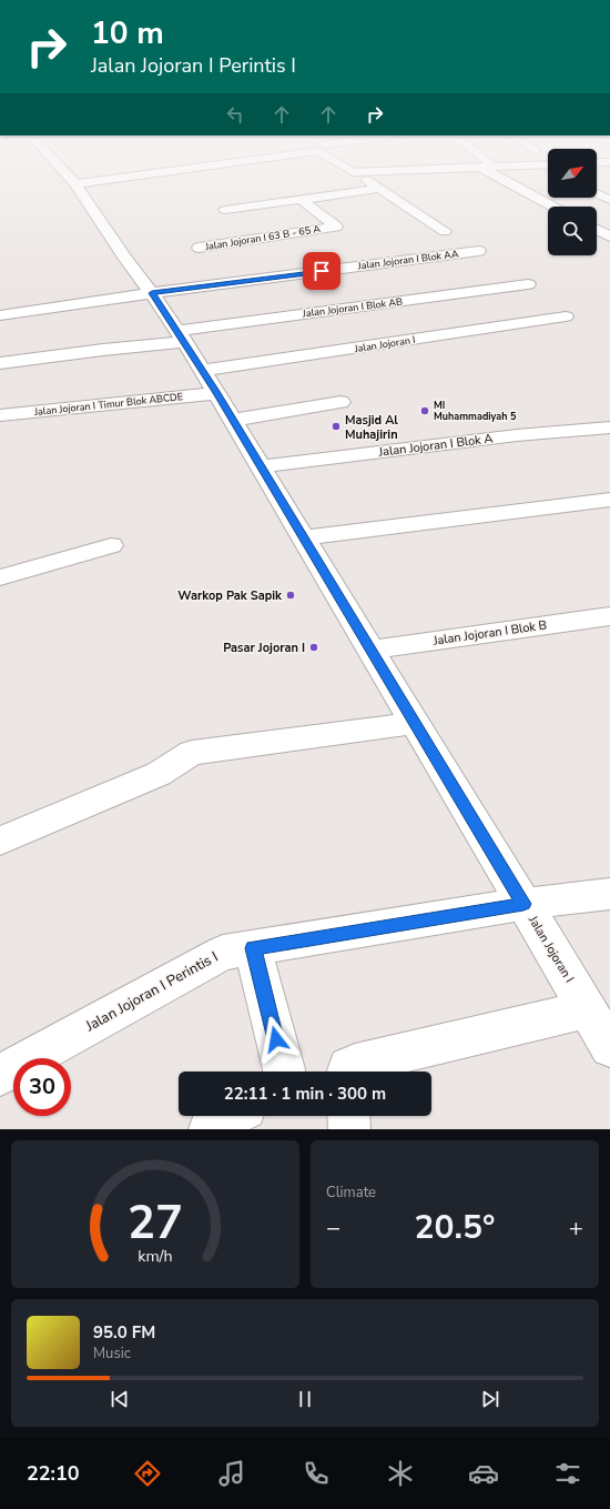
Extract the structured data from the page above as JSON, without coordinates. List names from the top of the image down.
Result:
{
  "streets": {
    "street": [
      "Jalan Jojoran I 63 B - 65 A",
      "Jalan Jojoran I Blok AA",
      "Jalan Jojoran I Blok AB",
      "Jalan Jojoran I",
      "Jalan Jojoran I Timur Blok ABCDE",
      "Jalan Jojoran I Blok A",
      "Jalan Jojoran I Blok B",
      "Jalan Jojoran I Perintis I"
    ]
  },
  "crossings": [
    ["Jalan Jojoran I Blok AA", "Jalan Jojoran I"],
    ["Jalan Jojoran I Blok AB", "Jalan Jojoran I"],
    ["Jalan Jojoran I", "Jalan Jojoran I Timur Blok ABCDE"],
    ["Jalan Jojoran I", "Jalan Jojoran I Blok A"],
    ["Jalan Jojoran I", "Jalan Jojoran I Blok B"],
    ["Jalan Jojoran I", "Jalan Jojoran I Perintis I"]
  ],
  "places": [
    "MI Muhammadiyah 5",
    "Masjid Al Muhajirin",
    "Warkop Pak Sapik",
    "Pasar Jojoran I"
  ],
  "north": "top right",
  "page": {
    "turn": ["10 m", "Jalan Jojoran I Perintis I"],
    "limit": "30",
    "trip": "22:11 · 1 min · 300 m",
    "tile": "Climate",
    "heat": ["−", "20.5°", "+"],
    "song": ["95.0 FM", "Music"],
    "tabs": "22:10",
    "gauge": ["27", "km/h"]
  }
}
